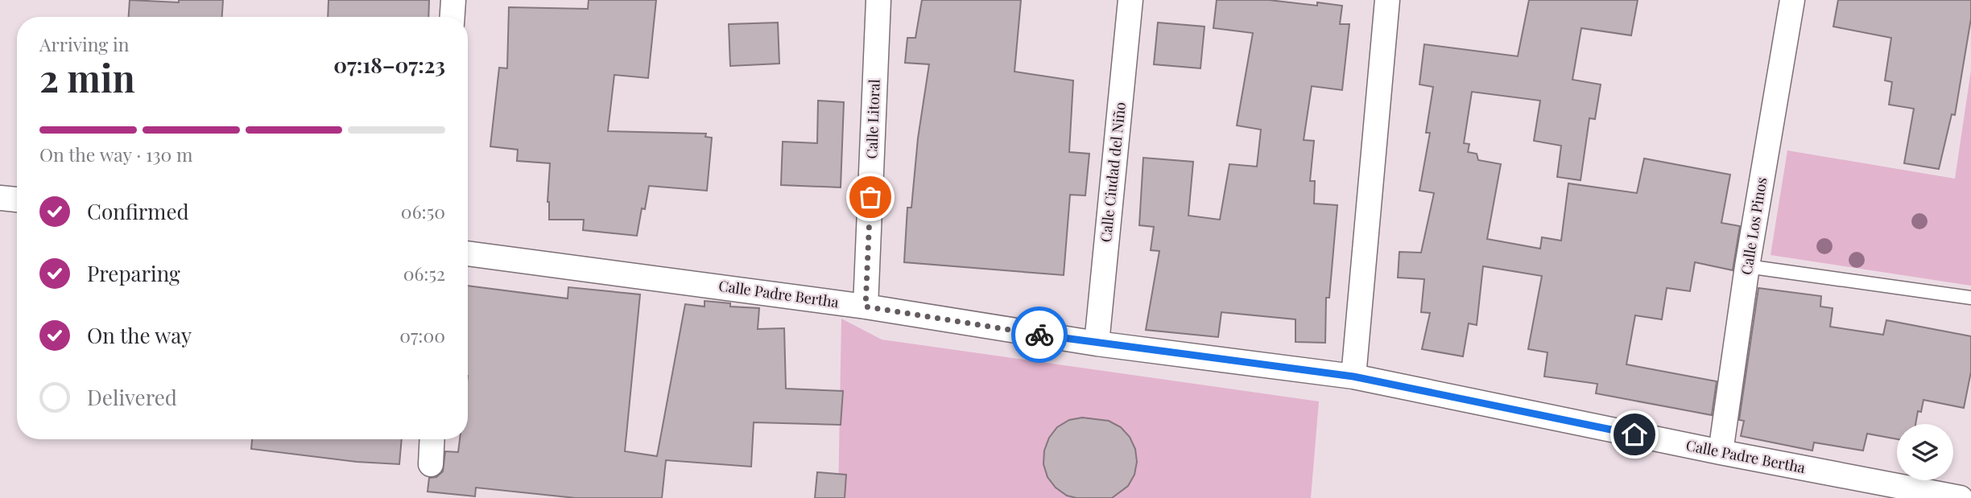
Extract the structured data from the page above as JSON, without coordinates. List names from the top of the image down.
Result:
{
  "streets": {
    "street": [
      "Calle Litoral",
      "Calle Ciudad del Niño",
      "Calle Los Pinos",
      "Calle Padre Bertha"
    ]
  },
  "crossings": [
    ["Calle Litoral", "Calle Padre Bertha"],
    ["Calle Ciudad del Niño", "Calle Padre Bertha"],
    ["Calle Los Pinos", "Calle Padre Bertha"]
  ],
  "page": {
    "heading": ["2 min", "Arriving in", "07:18–07:23"],
    "bar": "On the way · 130 m",
    "list": [
      ["Confirmed", "06:50"],
      ["Preparing", "06:52"],
      ["On the way", "07:00"],
      "Delivered"
    ]
  }
}
